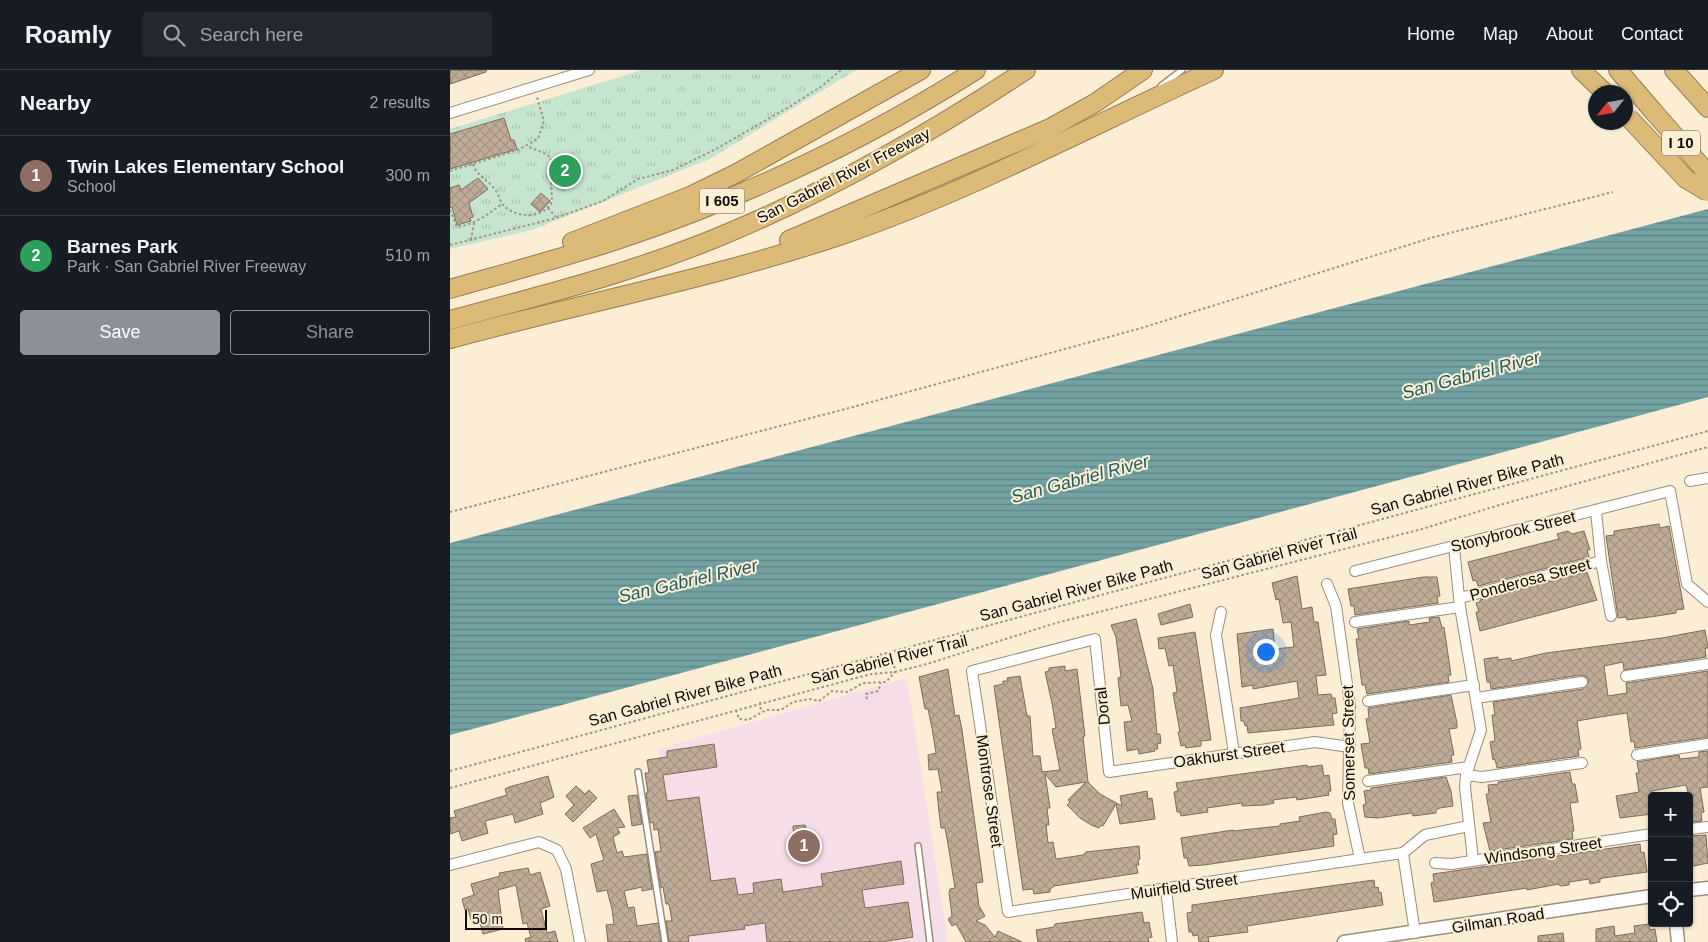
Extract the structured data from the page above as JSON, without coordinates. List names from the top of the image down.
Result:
{
  "streets": {
    "highway": ["I 10", "San Gabriel River Freeway", "I 605"],
    "street": [
      "Stonybrook Street",
      "Ponderosa Street",
      "Doral",
      "Somerset Street",
      "Oakhurst Street",
      "Montrose Street",
      "Windsong Street",
      "Muirfield Street",
      "Gilman Road"
    ],
    "path": ["San Gabriel River Bike Path", "San Gabriel River Trail"]
  },
  "crossings": [
    ["Doral", "Oakhurst Street"],
    ["Doral", "Montrose Street"],
    ["Somerset Street", "Oakhurst Street"],
    ["Somerset Street", "Muirfield Street"],
    ["Montrose Street", "Muirfield Street"]
  ],
  "water": ["San Gabriel River"],
  "scale_bar": "50 m",
  "north": "bottom left",
  "page": {
    "header": "Roamly",
    "search": "Search here",
    "nav": [
      "Home",
      "Map",
      "About",
      "Contact"
    ],
    "heading": ["Nearby", "2 results"],
    "list": [
      {
        "mark": "1",
        "name": "Twin Lakes Elementary School",
        "note": "School",
        "value": "300 m"
      },
      {
        "mark": "2",
        "name": "Barnes Park",
        "note": "Park · San Gabriel River Freeway",
        "value": "510 m"
      }
    ],
    "pins": ["2", "1"],
    "buttons": ["Save", "Share"],
    "map_buttons": ["+", "−"],
    "scale": "50 m"
  }
}
